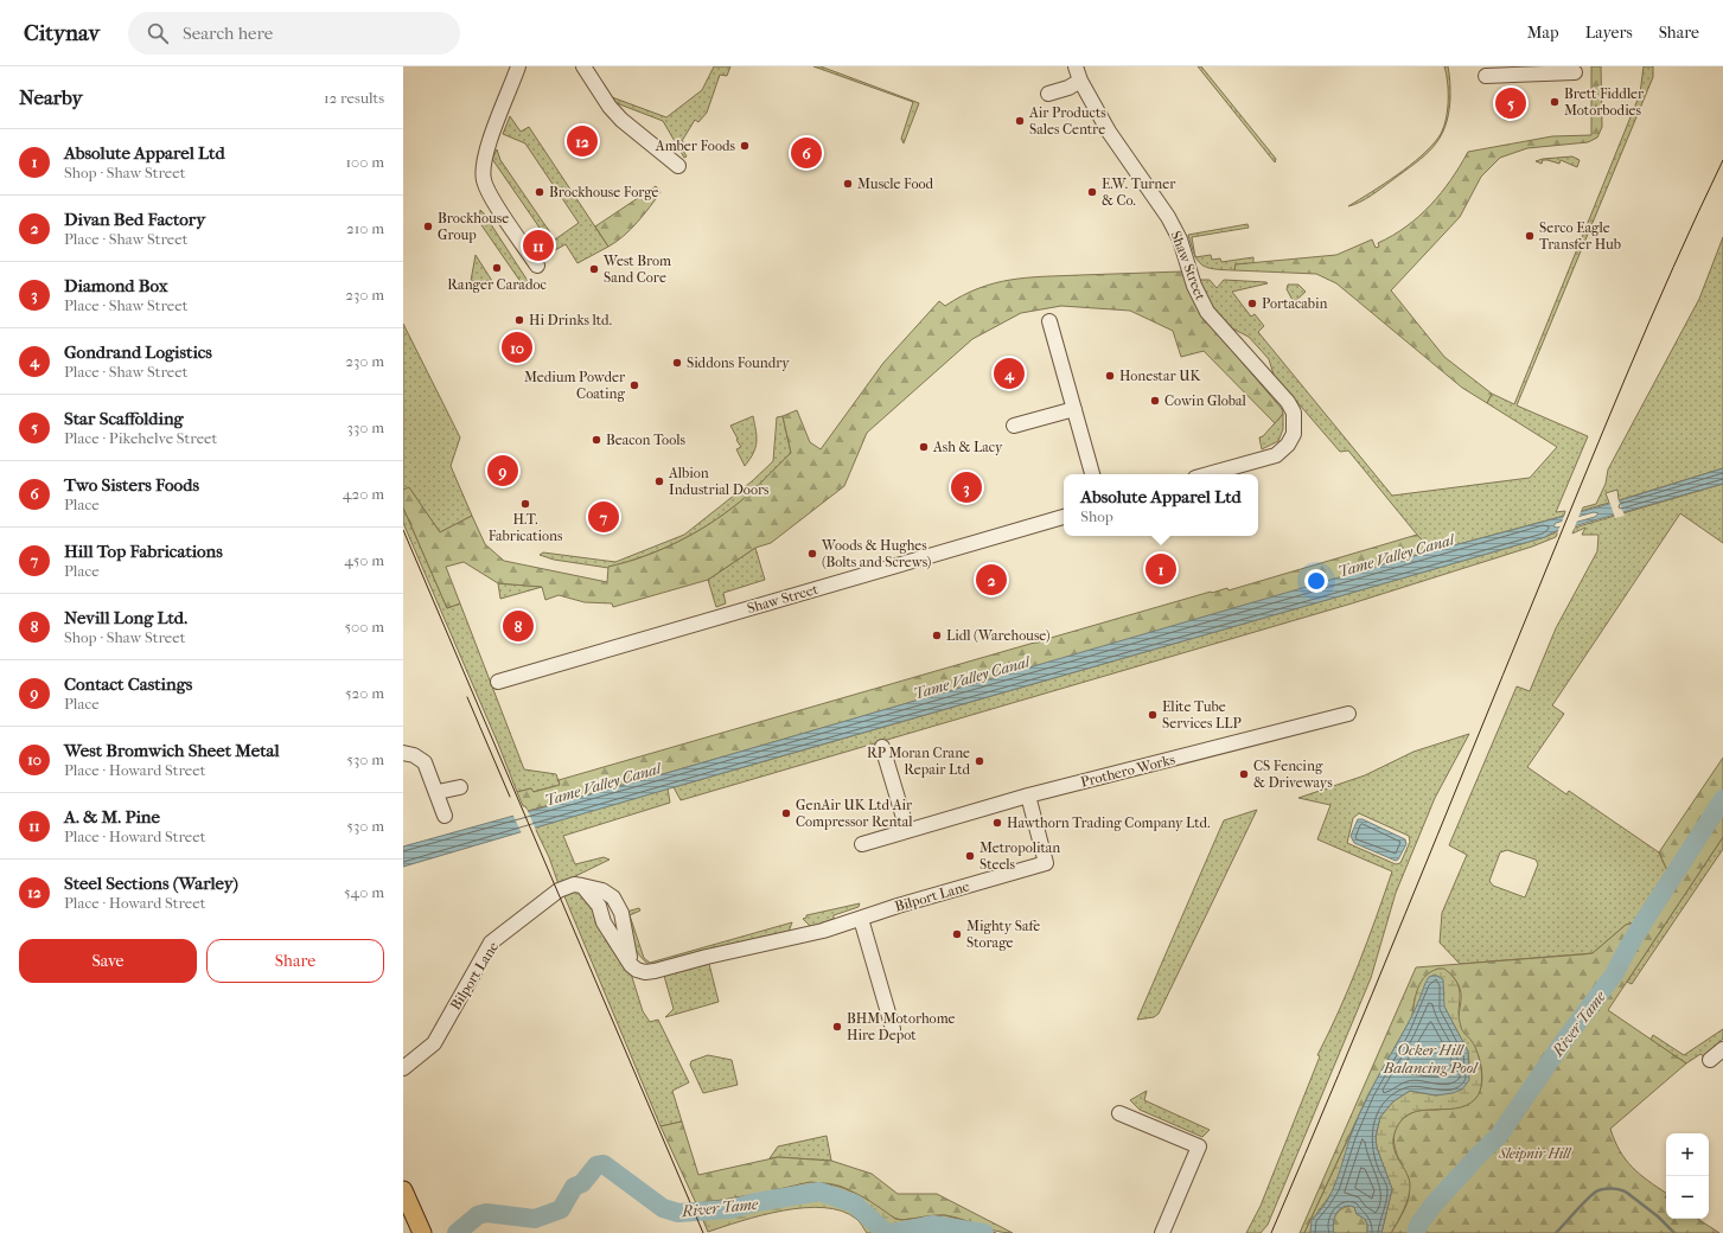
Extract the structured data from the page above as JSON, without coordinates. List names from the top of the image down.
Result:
{
  "streets": {
    "street": ["Shaw Street", "Prothero Works", "Bilport Lane"]
  },
  "crossings": [
    ["Prothero Works", "Bilport Lane"]
  ],
  "water": ["Tame Valley Canal", "River Tame", "Ocker Hill Balancing Pool"],
  "parks": ["Sleipnir Hill"],
  "places": [
    "Brett Fiddler Motorbodies",
    "Air Products Sales Centre",
    "Amber Foods",
    "Muscle Food",
    "Brockhouse Forge",
    "E.W. Turner & Co.",
    "Brockhouse Group",
    "Serco Eagle Transfer Hub",
    "Ranger Caradoc",
    "West Brom Sand Core",
    "Portacabin",
    "Hi Drinks ltd.",
    "Siddons Foundry",
    "Honestar UK",
    "Medium Powder Coating",
    "Cowin Global",
    "Beacon Tools",
    "Ash & Lacy",
    "Albion Industrial Doors",
    "H.T. Fabrications",
    "Woods & Hughes (Bolts and Screws)",
    "Lidl (Warehouse)",
    "Elite Tube Services LLP",
    "RP Moran Crane Repair Ltd",
    "CS Fencing & Driveways",
    "GenAir UK Ltd Air Compressor Rental",
    "Hawthorn Trading Company Ltd.",
    "Metropolitan Steels",
    "Mighty Safe Storage",
    "BHM Motorhome Hire Depot"
  ],
  "page": {
    "header": "Citynav",
    "search": "Search here",
    "nav": ["Map", "Layers", "Share"],
    "heading": ["Nearby", "12 results"],
    "pins": [
      "5",
      "12",
      "6",
      "11",
      "10",
      "4",
      "9",
      "3",
      "7",
      "1",
      "2",
      "8"
    ],
    "list": [
      {
        "mark": "1",
        "name": "Absolute Apparel Ltd",
        "note": "Shop · Shaw Street",
        "value": "100 m"
      },
      {
        "mark": "2",
        "name": "Divan Bed Factory",
        "note": "Place · Shaw Street",
        "value": "210 m"
      },
      {
        "mark": "3",
        "name": "Diamond Box",
        "note": "Place · Shaw Street",
        "value": "230 m"
      },
      {
        "mark": "4",
        "name": "Gondrand Logistics",
        "note": "Place · Shaw Street",
        "value": "230 m"
      },
      {
        "mark": "5",
        "name": "Star Scaffolding",
        "note": "Place · Pikehelve Street",
        "value": "330 m"
      },
      {
        "mark": "6",
        "name": "Two Sisters Foods",
        "note": "Place",
        "value": "420 m"
      },
      {
        "mark": "7",
        "name": "Hill Top Fabrications",
        "note": "Place",
        "value": "450 m"
      },
      {
        "mark": "8",
        "name": "Nevill Long Ltd.",
        "note": "Shop · Shaw Street",
        "value": "500 m"
      },
      {
        "mark": "9",
        "name": "Contact Castings",
        "note": "Place",
        "value": "520 m"
      },
      {
        "mark": "10",
        "name": "West Bromwich Sheet Metal",
        "note": "Place · Howard Street",
        "value": "530 m"
      },
      {
        "mark": "11",
        "name": "A. & M. Pine",
        "note": "Place · Howard Street",
        "value": "530 m"
      },
      {
        "mark": "12",
        "name": "Steel Sections (Warley)",
        "note": "Place · Howard Street",
        "value": "540 m"
      }
    ],
    "popup": ["Absolute Apparel Ltd", "Shop"],
    "buttons": ["Save", "Share"],
    "map_buttons": ["+", "−"]
  }
}
